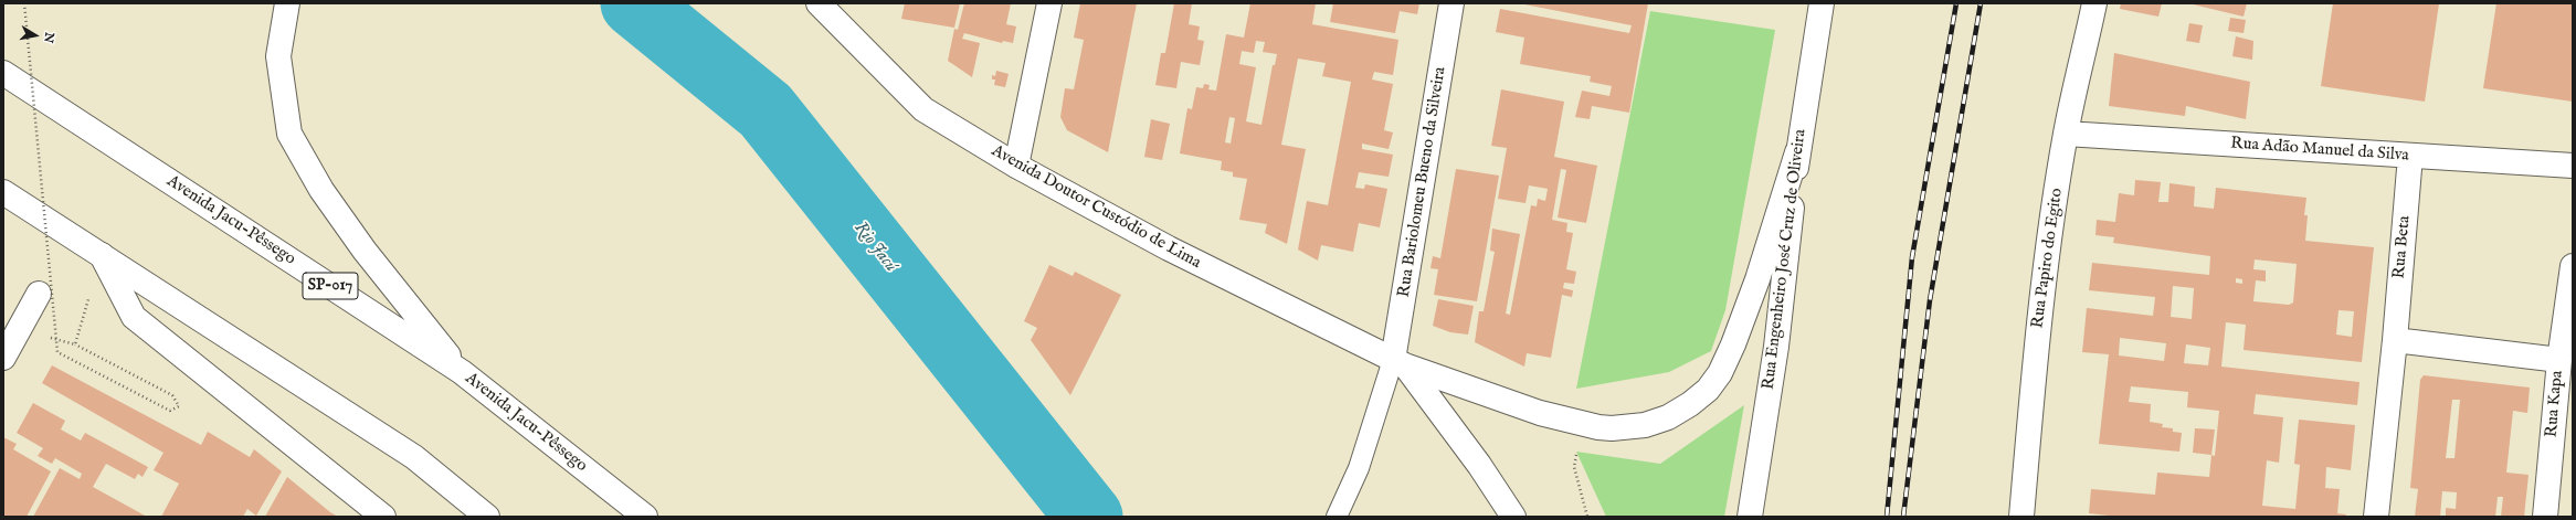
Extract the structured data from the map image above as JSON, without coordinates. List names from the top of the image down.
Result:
{
  "streets": {
    "main road": [
      "Rua Adão Manuel da Silva",
      "Rua Bariolomeu Bueno da Silveira",
      "Avenida Doutor Custódio de Lima",
      "Avenida Jacu-Pêssego",
      "Rua Beta",
      "Rua Papiro do Egito",
      "Rua Engenheiro José Cruz de Oliveira",
      "SP-017",
      "Rua Kapa"
    ]
  },
  "crossings": [
    ["Rua Adão Manuel da Silva", "Rua Beta"],
    ["Rua Adão Manuel da Silva", "Rua Papiro do Egito"],
    ["Rua Bariolomeu Bueno da Silveira", "Avenida Doutor Custódio de Lima"],
    ["Avenida Doutor Custódio de Lima", "Rua Engenheiro José Cruz de Oliveira"]
  ],
  "water": ["Rio Jacú"],
  "north": "right"
}
